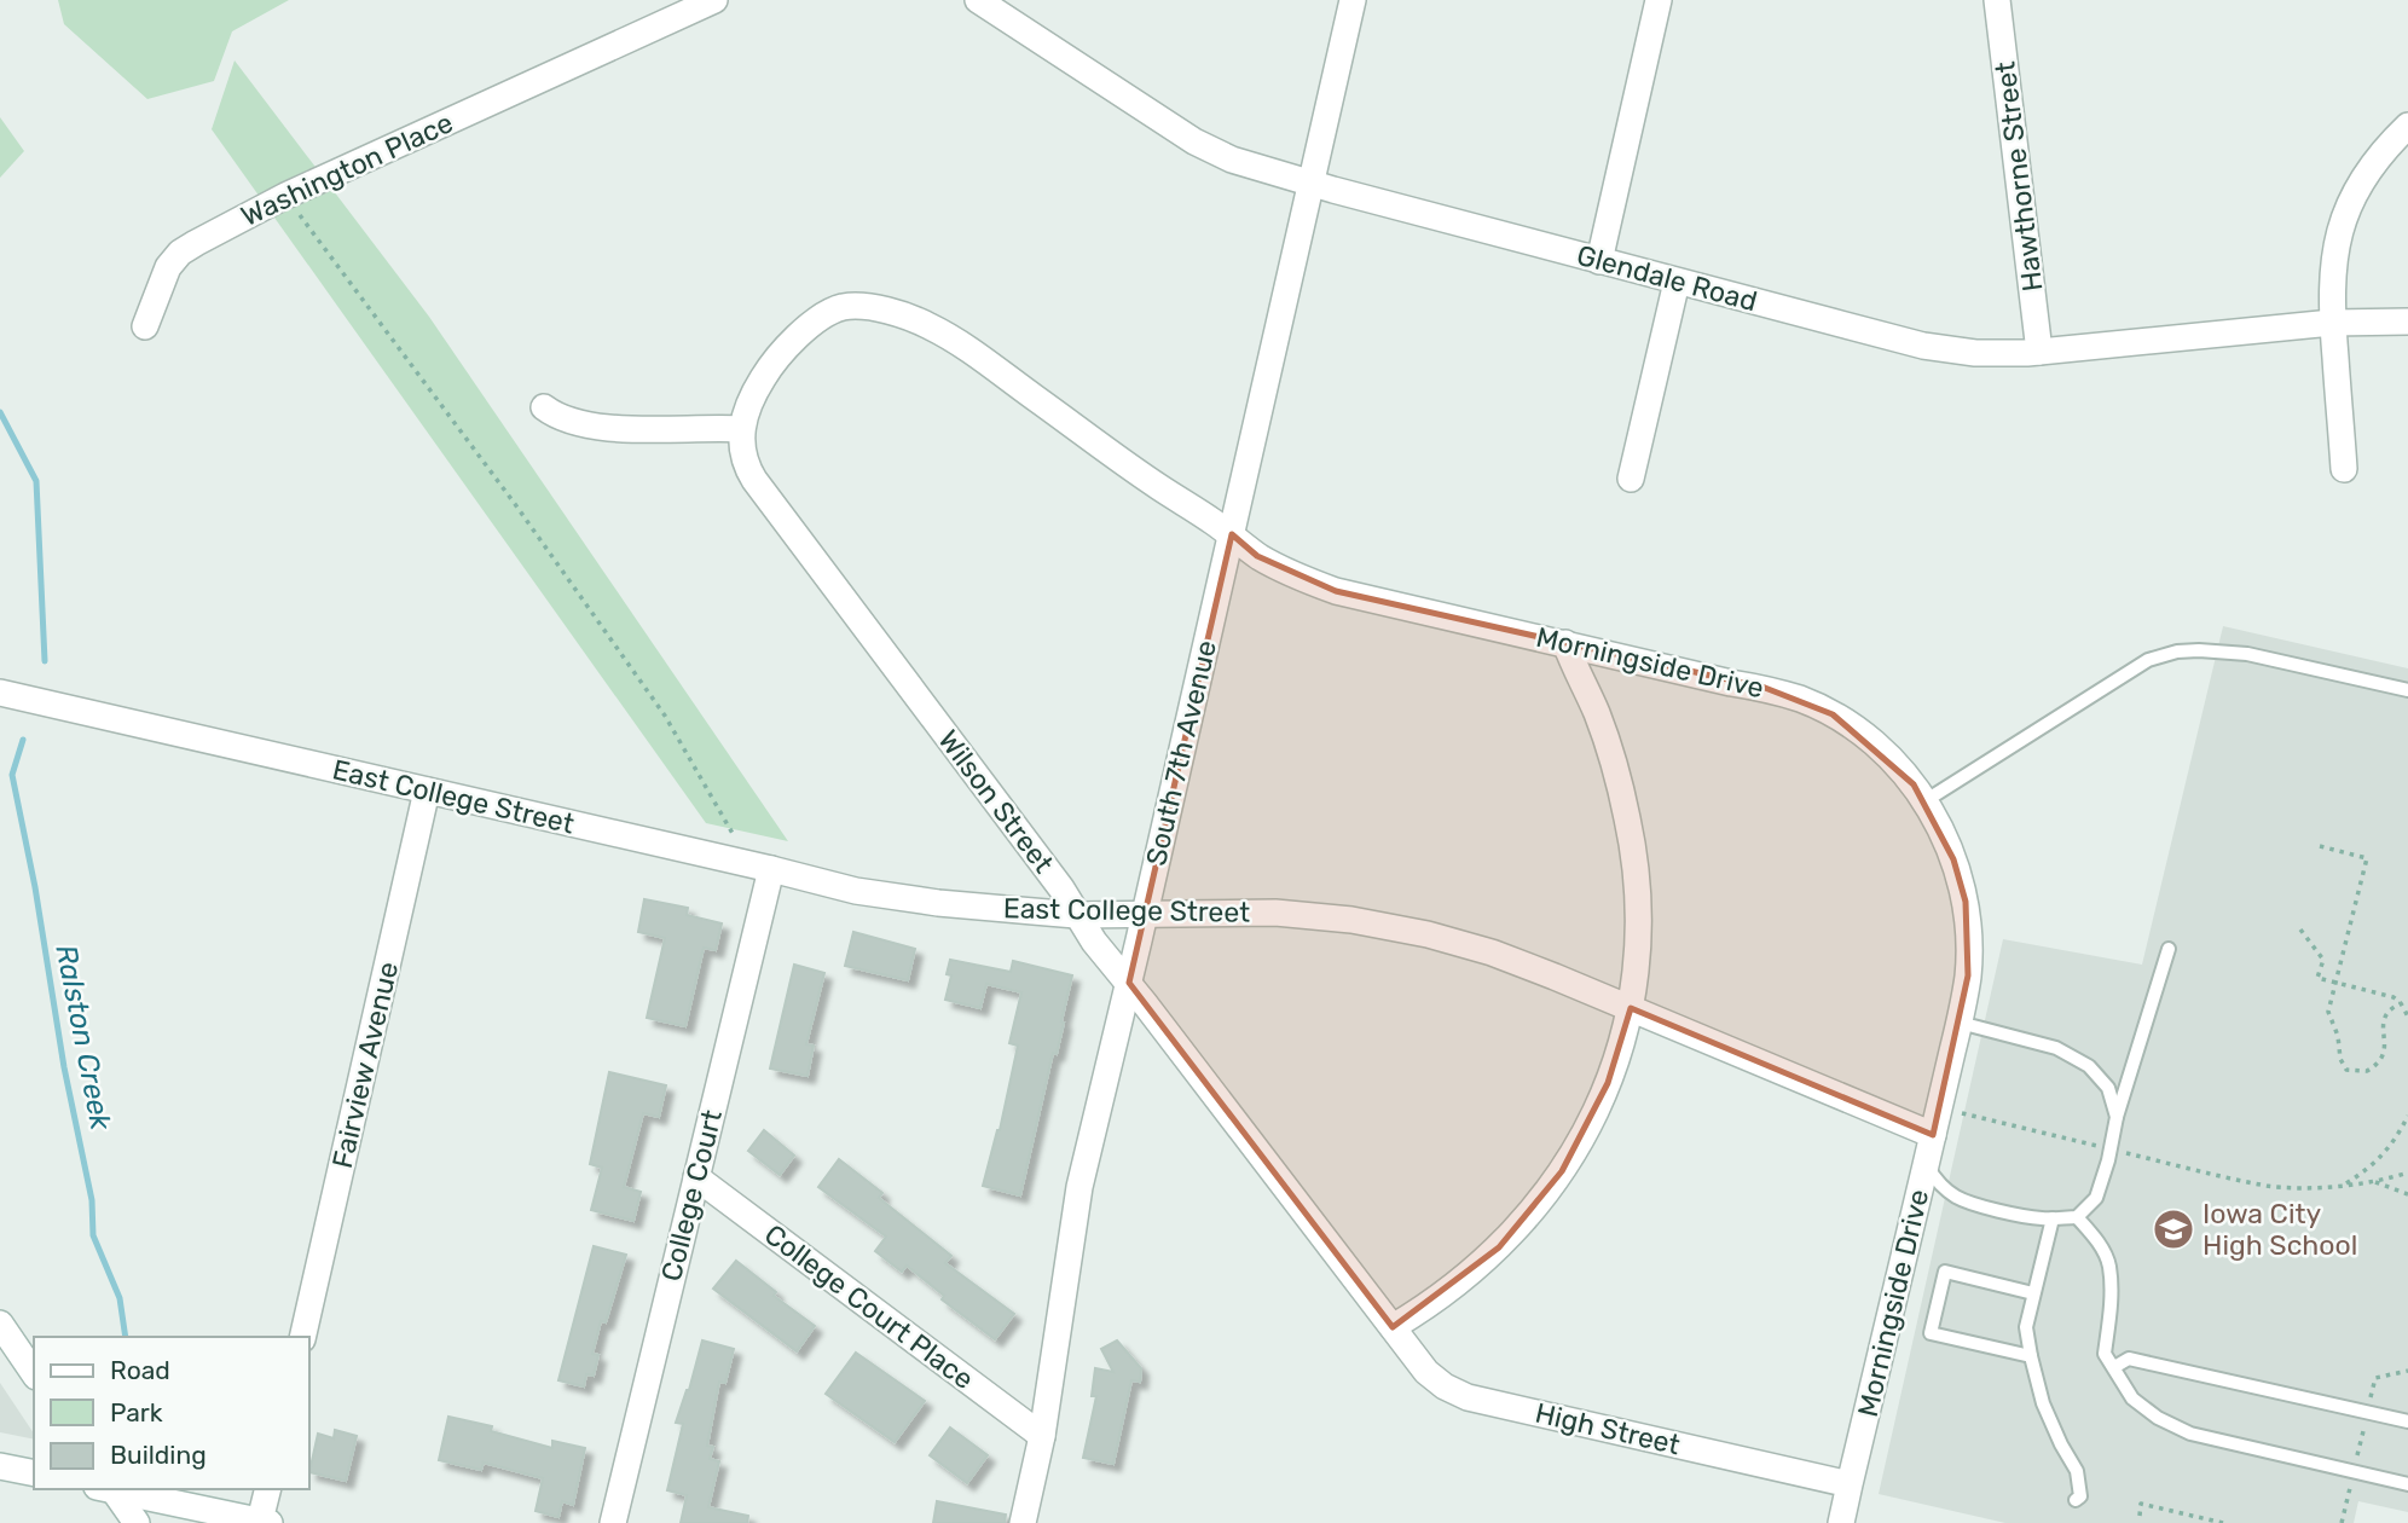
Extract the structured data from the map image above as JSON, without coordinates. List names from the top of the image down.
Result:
{
  "streets": {
    "street": [
      "Washington Place",
      "Hawthorne Street",
      "Glendale Road",
      "Morningside Drive",
      "South 7th Avenue",
      "East College Street",
      "Wilson Street",
      "Fairview Avenue",
      "College Court",
      "College Court Place",
      "High Street"
    ]
  },
  "crossings": [
    ["Hawthorne Street", "Glendale Road"],
    ["Glendale Road", "South 7th Avenue"],
    ["Morningside Drive", "South 7th Avenue"],
    ["Morningside Drive", "East College Street"],
    ["Morningside Drive", "Wilson Street"],
    ["Morningside Drive", "High Street"],
    ["South 7th Avenue", "East College Street"],
    ["South 7th Avenue", "Wilson Street"],
    ["South 7th Avenue", "College Court Place"],
    ["East College Street", "Wilson Street"],
    ["East College Street", "Fairview Avenue"],
    ["East College Street", "College Court"],
    ["Wilson Street", "High Street"],
    ["College Court", "College Court Place"]
  ],
  "water": ["Ralston Creek"],
  "places": {
    "school or university": ["Iowa City High School"]
  },
  "legend": ["Road", "Park", "Building"]
}
